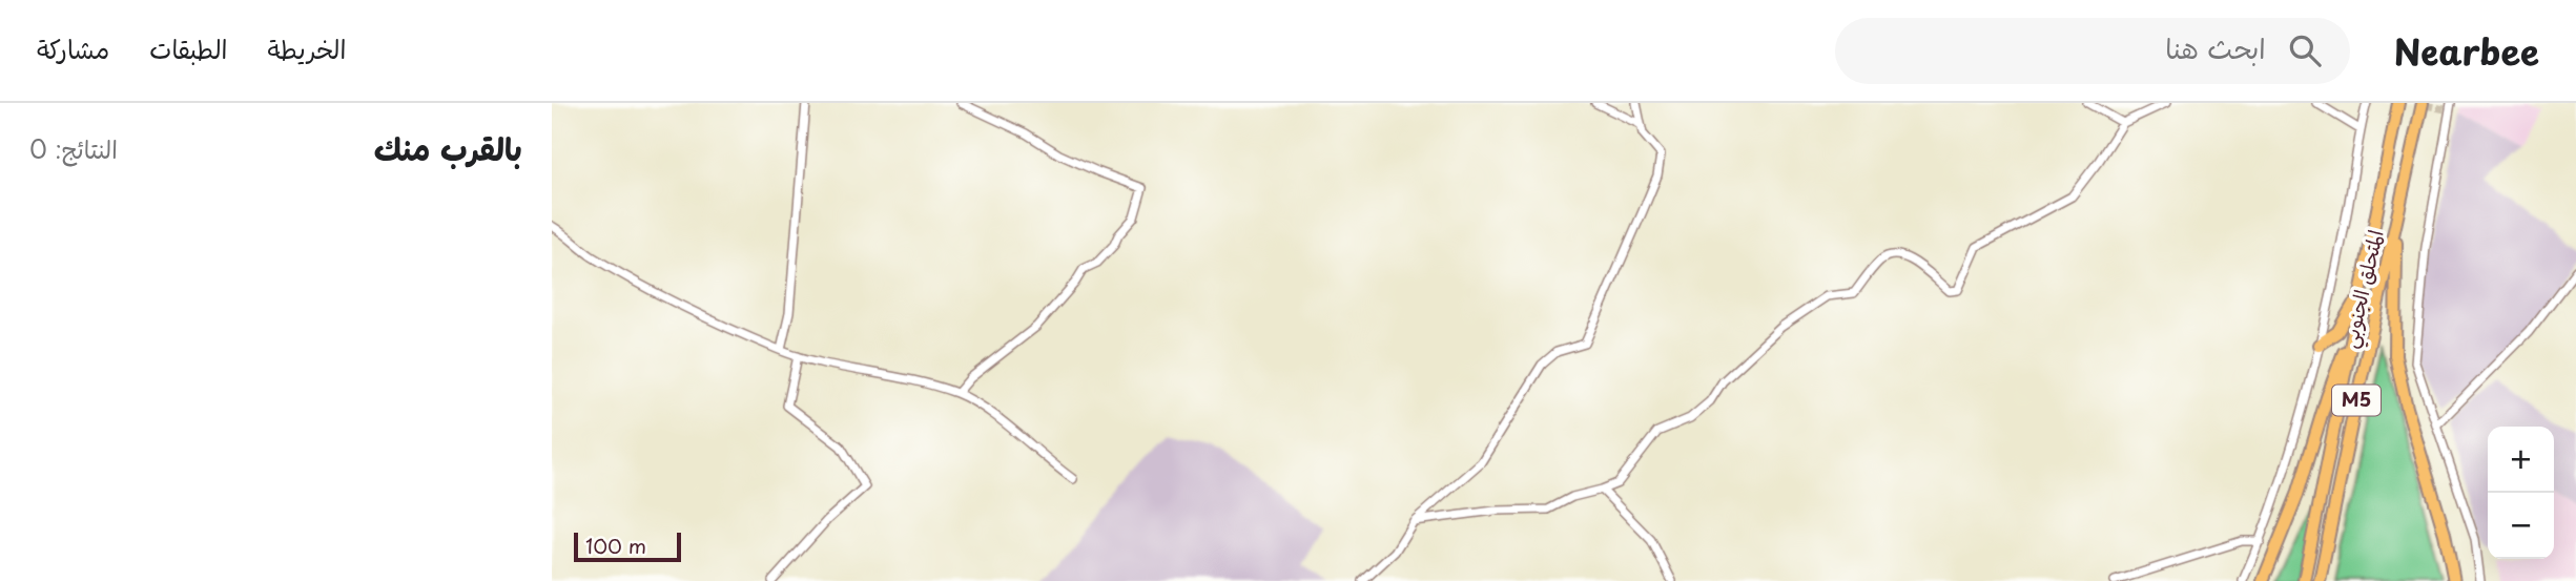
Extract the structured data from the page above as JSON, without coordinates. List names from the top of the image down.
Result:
{
  "streets": {
    "highway": ["المتحلق الجنوبي", "M5"]
  },
  "crossings": [
    ["المتحلق الجنوبي", "M5"]
  ],
  "scale_bar": "100 m",
  "page": {
    "header": "Nearbee",
    "search": "ابحث هنا",
    "nav": ["الخريطة", "الطبقات", "مشاركة"],
    "heading": ["بالقرب منك", "النتائج: 0"],
    "map_buttons": ["+", "−"],
    "scale": "100 m"
  }
}
